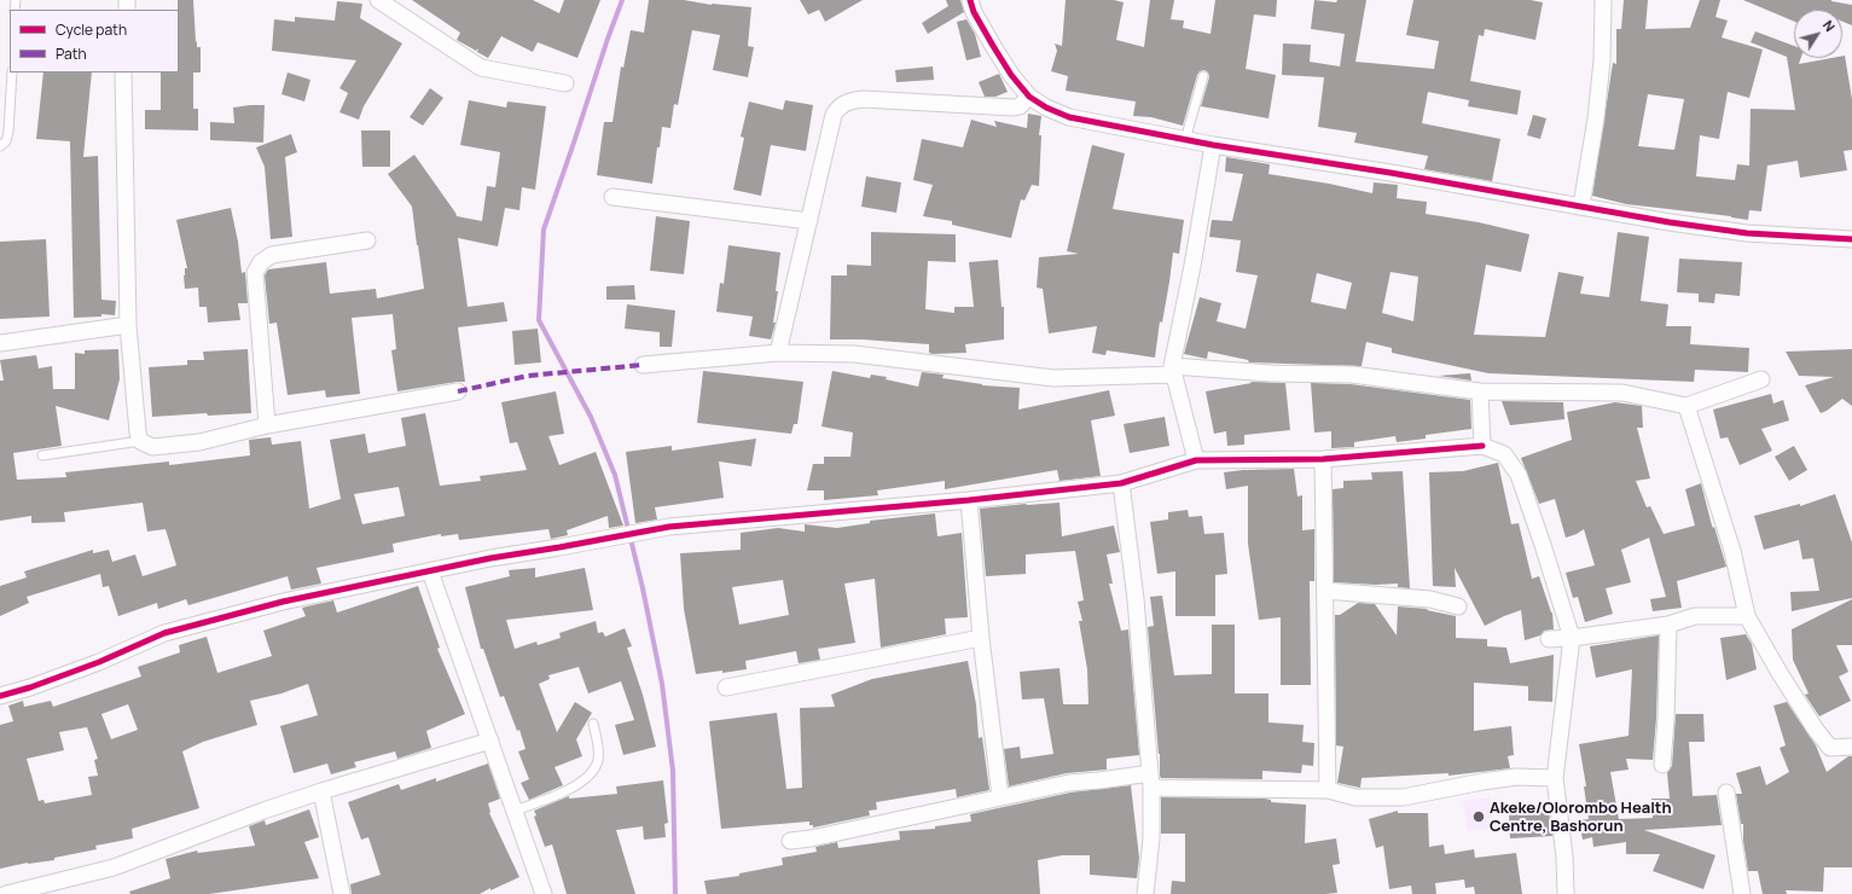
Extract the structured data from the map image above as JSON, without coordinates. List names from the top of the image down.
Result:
{
  "places": ["Akeke/Olorombo Health Centre, Bashorun"],
  "legend": ["Cycle path", "Path"],
  "north": "top right"
}
